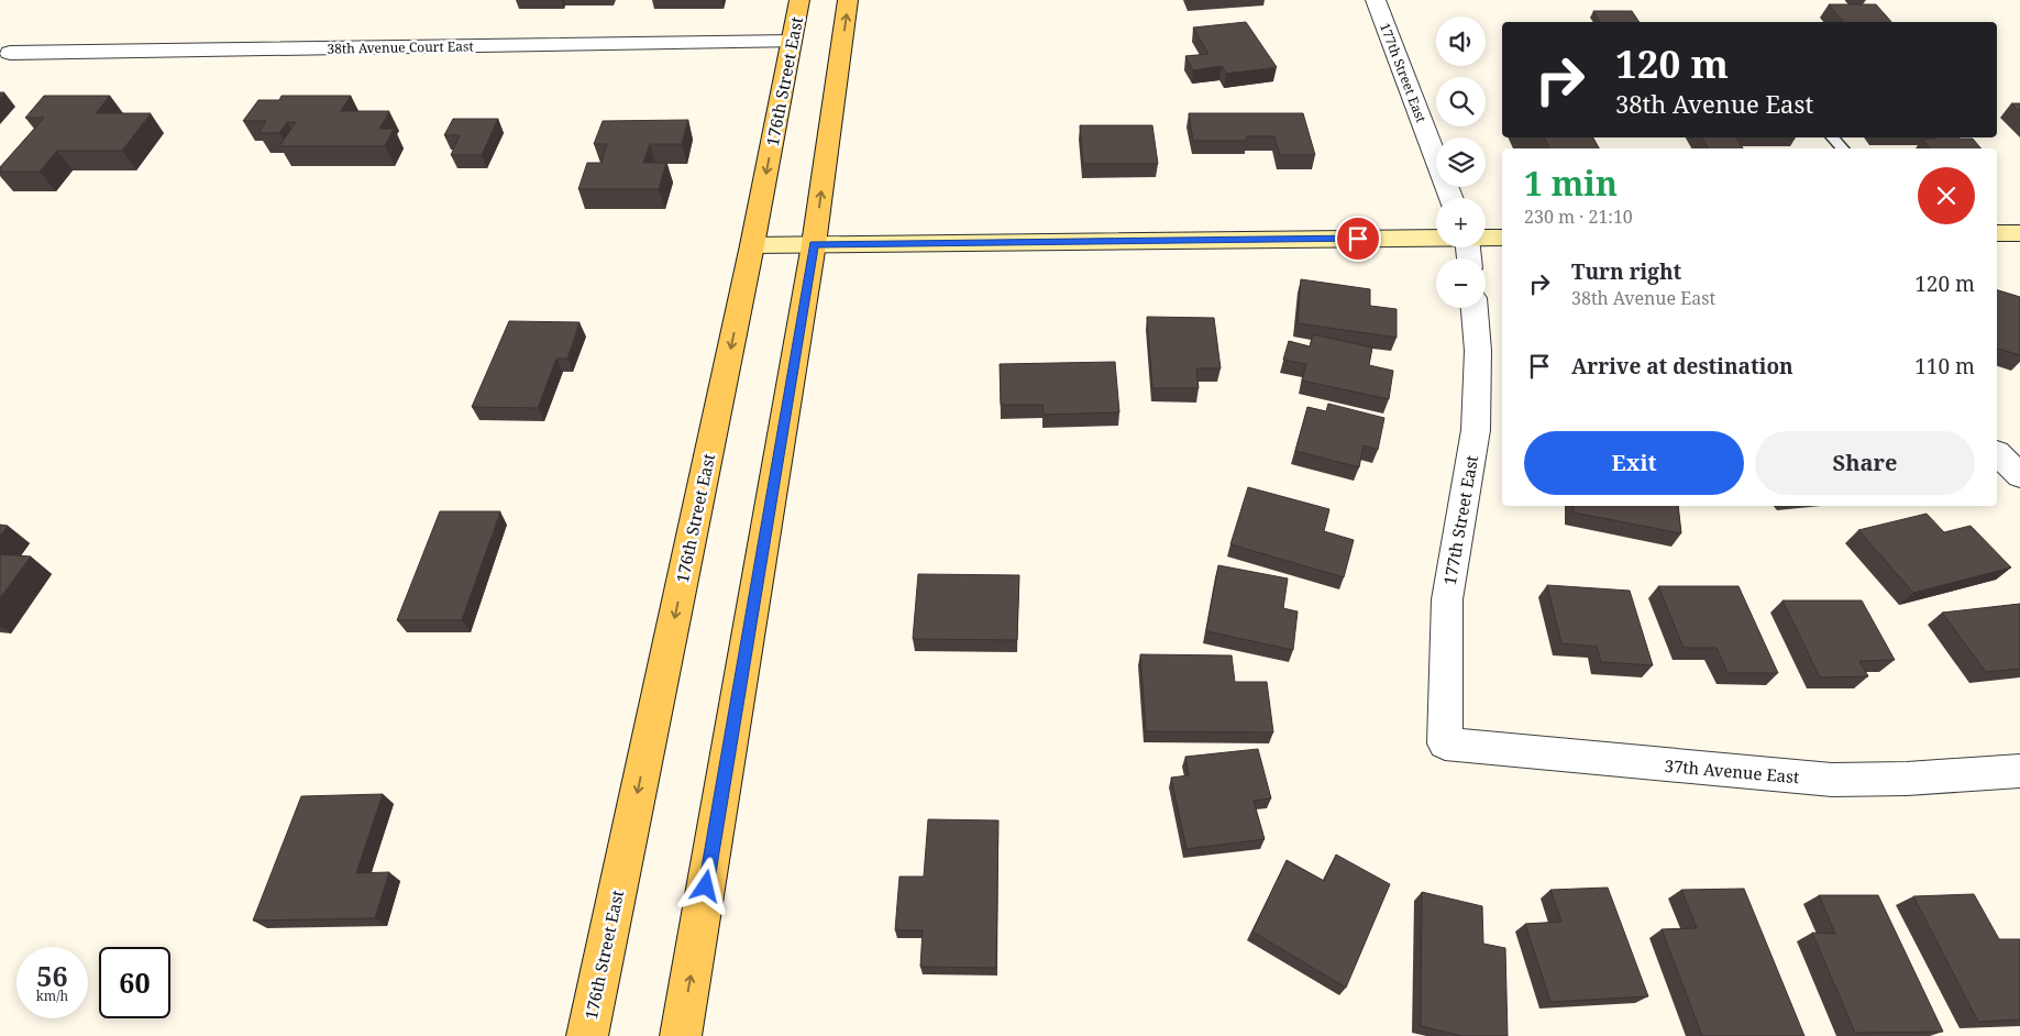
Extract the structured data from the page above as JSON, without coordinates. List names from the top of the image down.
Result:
{
  "streets": {
    "main road": ["176th Street East"],
    "street": ["38th Avenue Court East", "177th Street East", "37th Avenue East"]
  },
  "crossings": [
    ["38th Avenue Court East", "176th Street East"],
    ["177th Street East", "37th Avenue East"]
  ],
  "page": {
    "map_buttons": ["+", "−"],
    "turn": ["120 m", "38th Avenue East"],
    "heading": ["1 min", "230 m · 21:10"],
    "list": [
      {
        "name": "Turn right",
        "note": "38th Avenue East",
        "value": "120 m"
      },
      {
        "name": "Arrive at destination",
        "value": "110 m"
      }
    ],
    "buttons": ["Exit", "Share"],
    "speed": "56 km/h",
    "limit": "60"
  }
}
